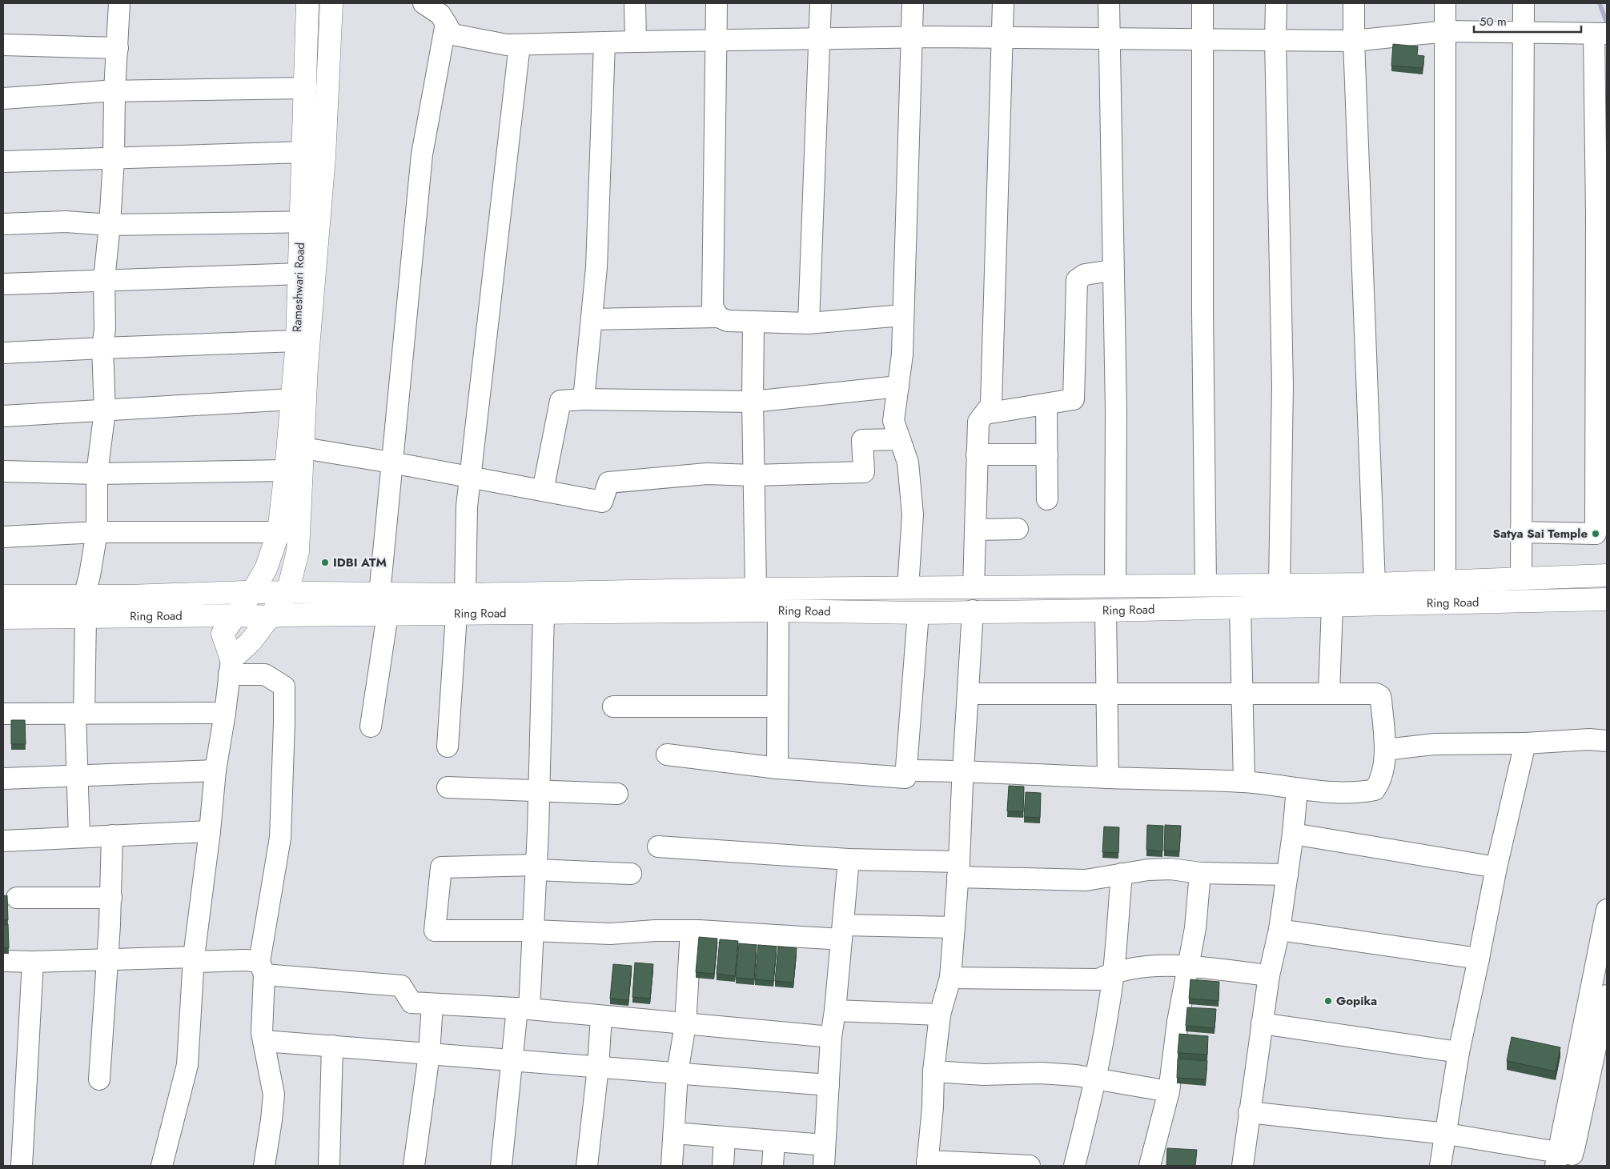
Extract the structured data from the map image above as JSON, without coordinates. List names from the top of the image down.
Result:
{
  "streets": {
    "main road": ["Rameshwari Road", "Ring Road"]
  },
  "crossings": [
    ["Rameshwari Road", "Ring Road"]
  ],
  "places": ["Satya Sai Temple", "IDBI ATM", "Gopika"],
  "scale_bar": "50 m"
}
